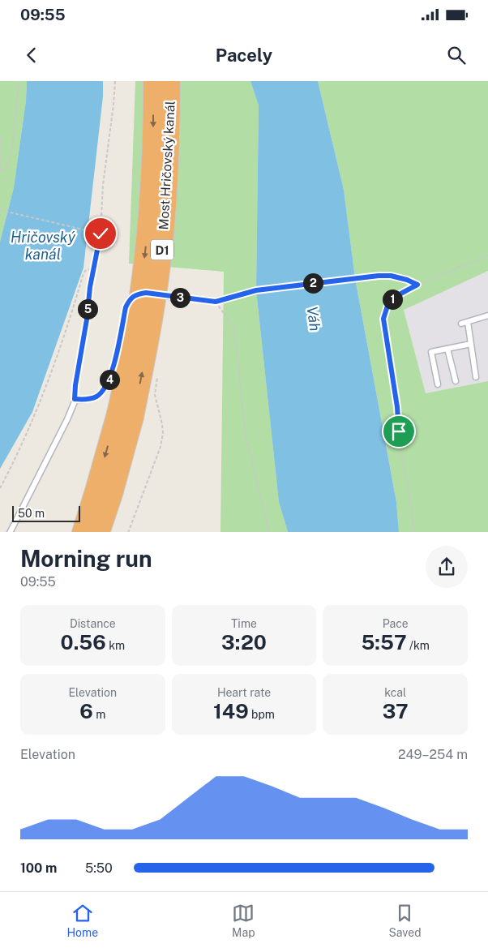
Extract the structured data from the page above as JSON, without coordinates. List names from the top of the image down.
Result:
{
  "streets": {
    "highway": ["Most Hričovský kanál", "D1"]
  },
  "crossings": [
    ["Most Hričovský kanál", "D1"]
  ],
  "water": ["Hričovský kanál", "Váh"],
  "scale_bar": "50 m",
  "page": {
    "status": "09:55",
    "header": "Pacely",
    "pins": [
      "2",
      "3",
      "1",
      "5",
      "4"
    ],
    "scale": "50 m",
    "heading": ["Morning run", "09:55"],
    "stats": [
      ["Distance", "0.56 km"],
      ["Time", "3:20"],
      ["Pace", "5:57 /km"],
      ["Elevation", "6 m"],
      ["Heart rate", "149 bpm"],
      ["kcal", "37"]
    ],
    "chart": ["Elevation", "249–254 m"],
    "list": [
      {
        "name": "100 m",
        "note": "5:50"
      }
    ],
    "tabs": ["Home", "Map", "Saved"]
  }
}
